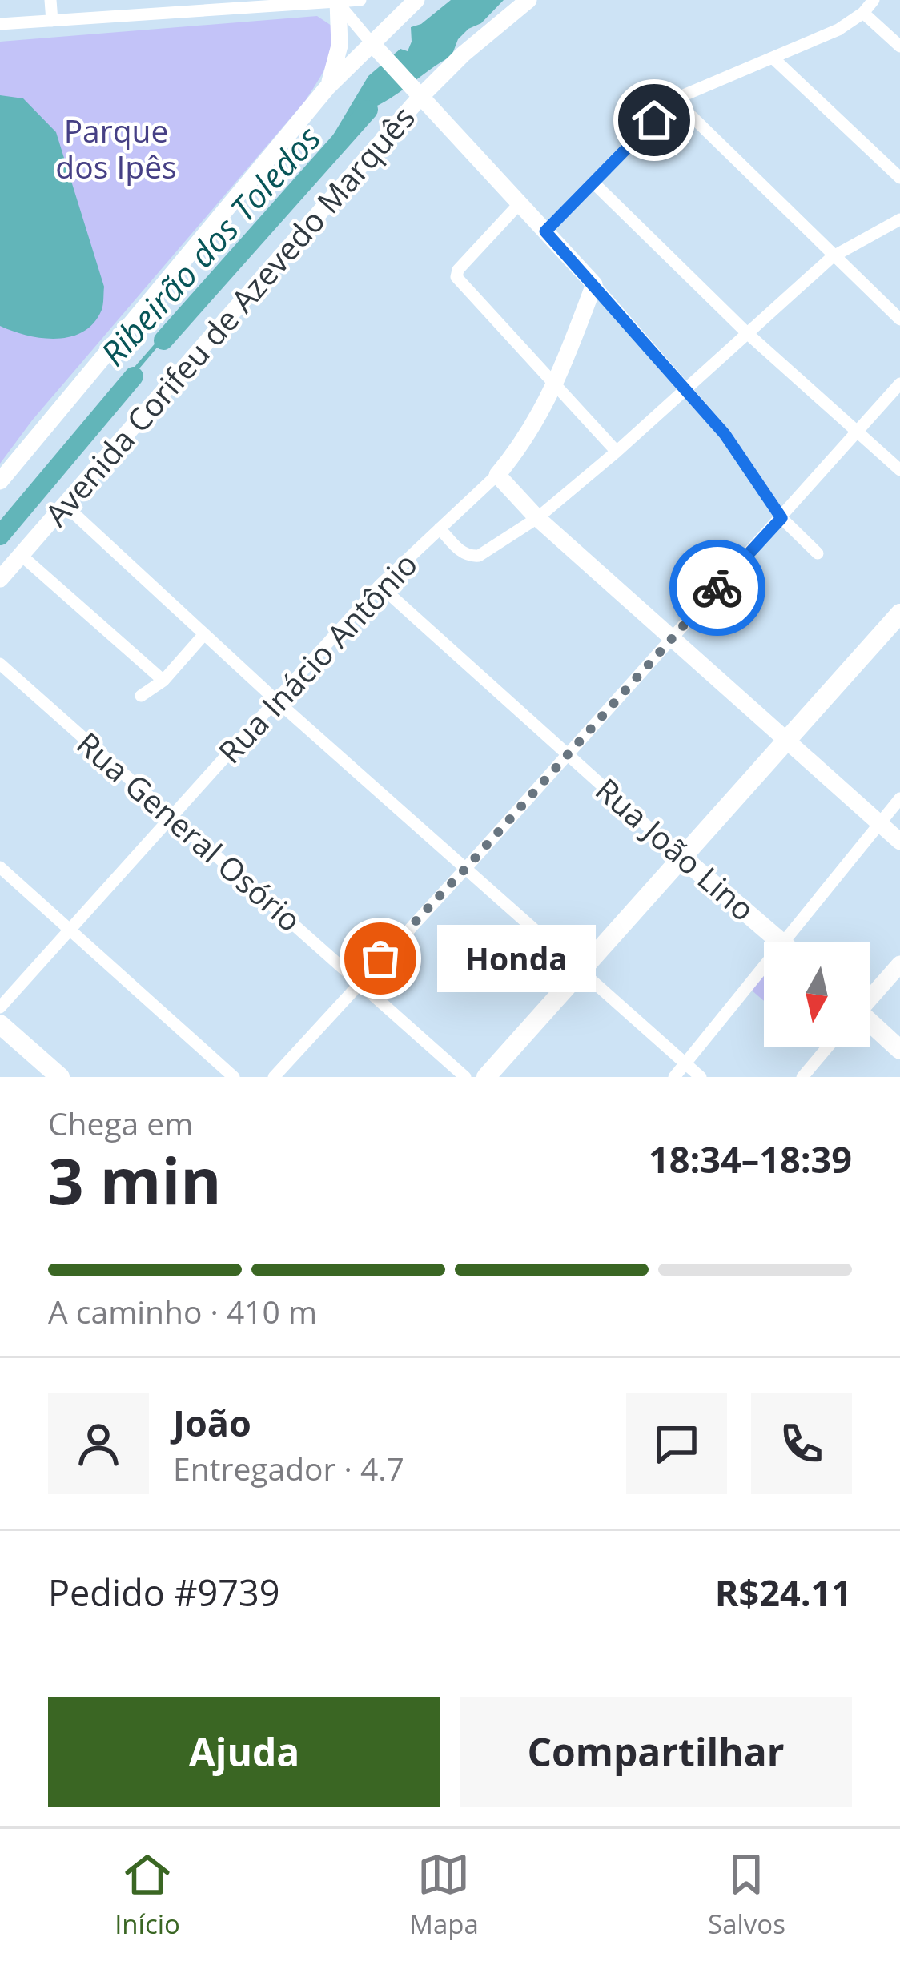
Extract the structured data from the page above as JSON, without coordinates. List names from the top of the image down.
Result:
{
  "streets": {
    "main road": ["Avenida Corifeu de Azevedo Marquês", "Rua Inácio Antônio", "Rua João Lino"],
    "street": ["Rua General Osório"]
  },
  "crossings": [
    ["Rua Inácio Antônio", "Rua General Osório"],
    ["Rua Inácio Antônio", "Rua João Lino"]
  ],
  "water": ["Ribeirão dos Toledos"],
  "parks": ["Parque dos Ipês"],
  "places": ["Honda"],
  "north": "bottom",
  "page": {
    "bubble": "Honda",
    "heading": ["3 min", "Chega em", "18:34–18:39"],
    "panel": [
      "João",
      "Entregador · 4.7",
      "Pedido #9739",
      "R$24.11"
    ],
    "bar": "A caminho · 410 m",
    "buttons": ["Ajuda", "Compartilhar"],
    "tabs": ["Início", "Mapa", "Salvos"]
  }
}
